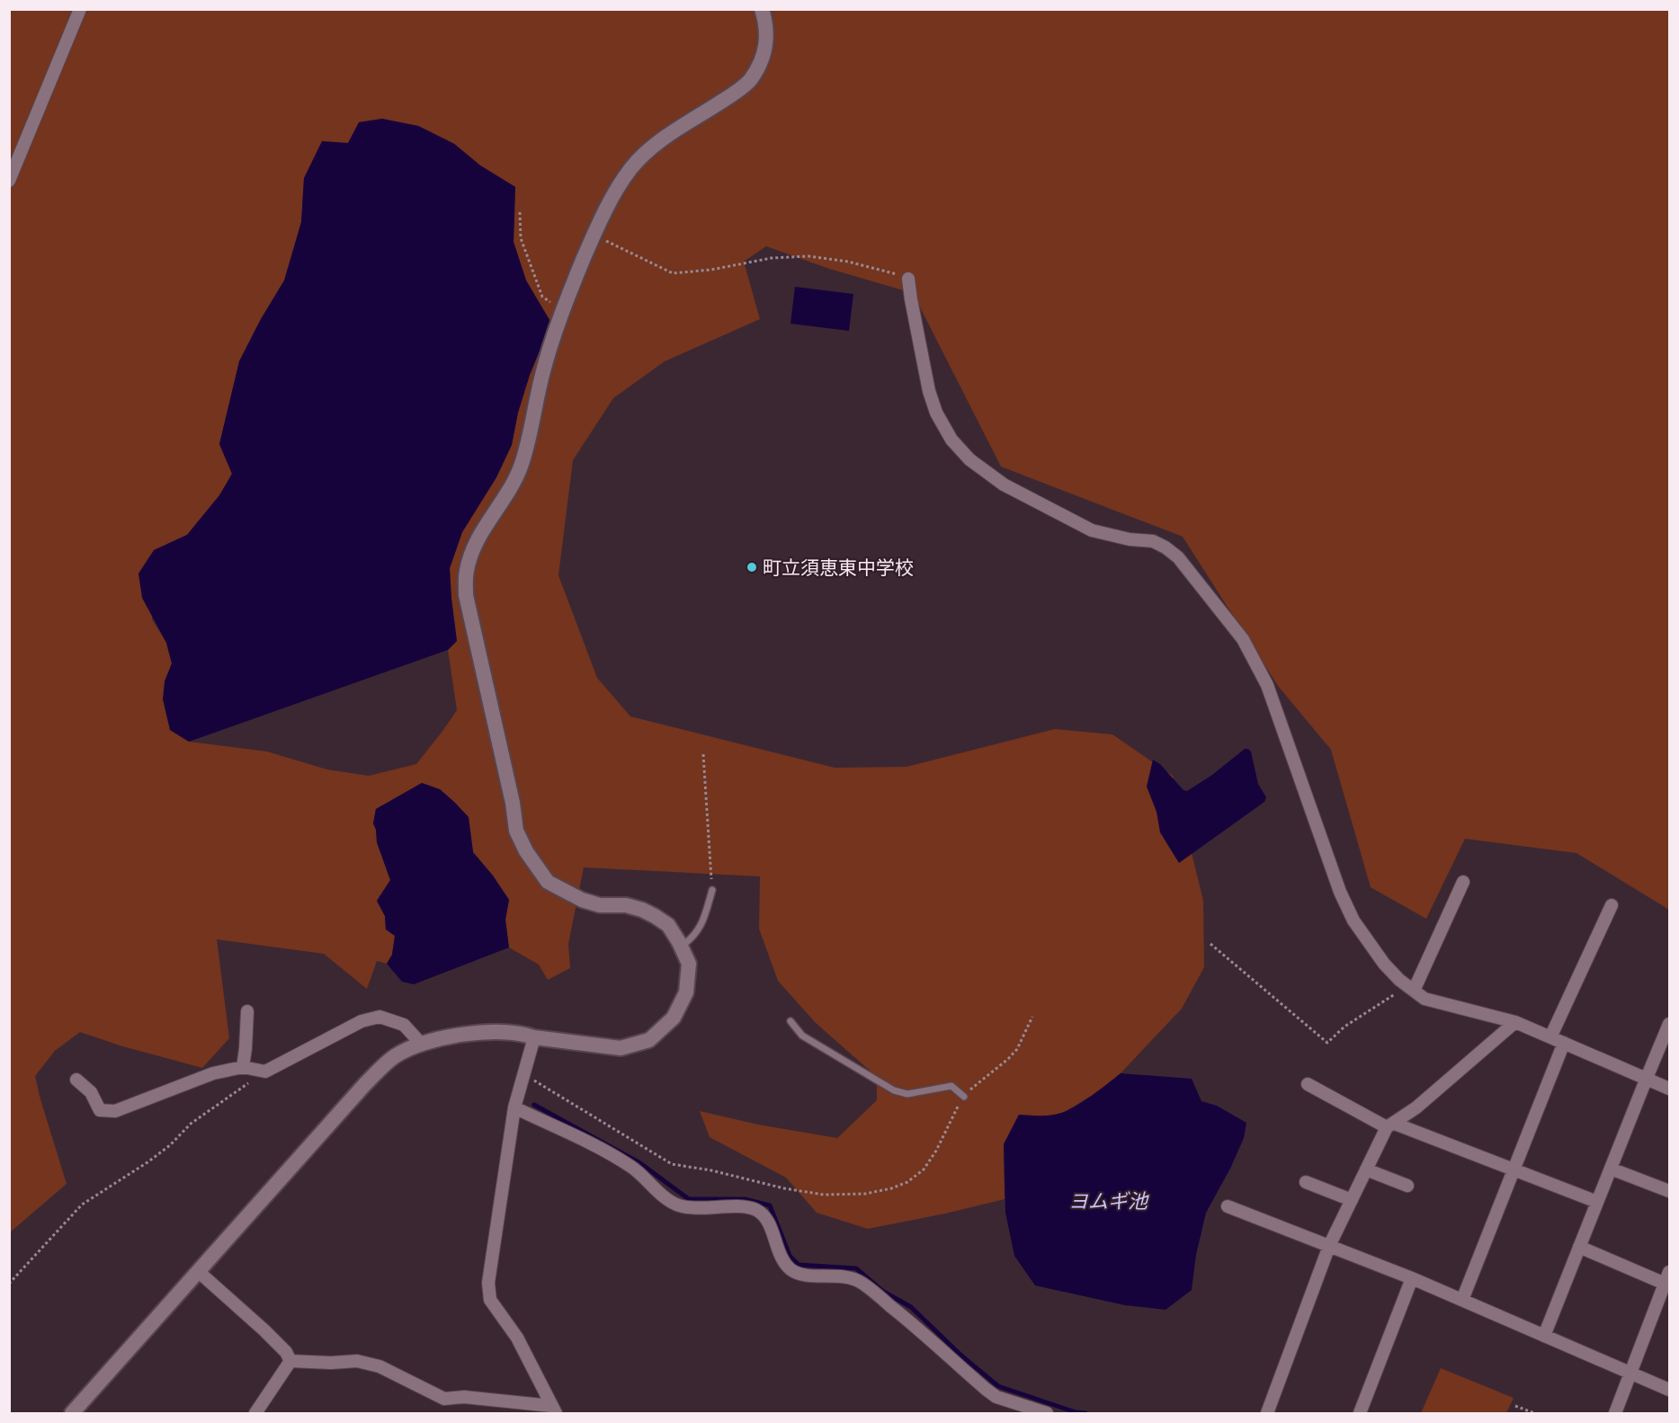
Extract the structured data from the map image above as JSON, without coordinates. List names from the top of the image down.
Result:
{
  "water": ["ヨムギ池"],
  "places": ["町立須恵東中学校"]
}
